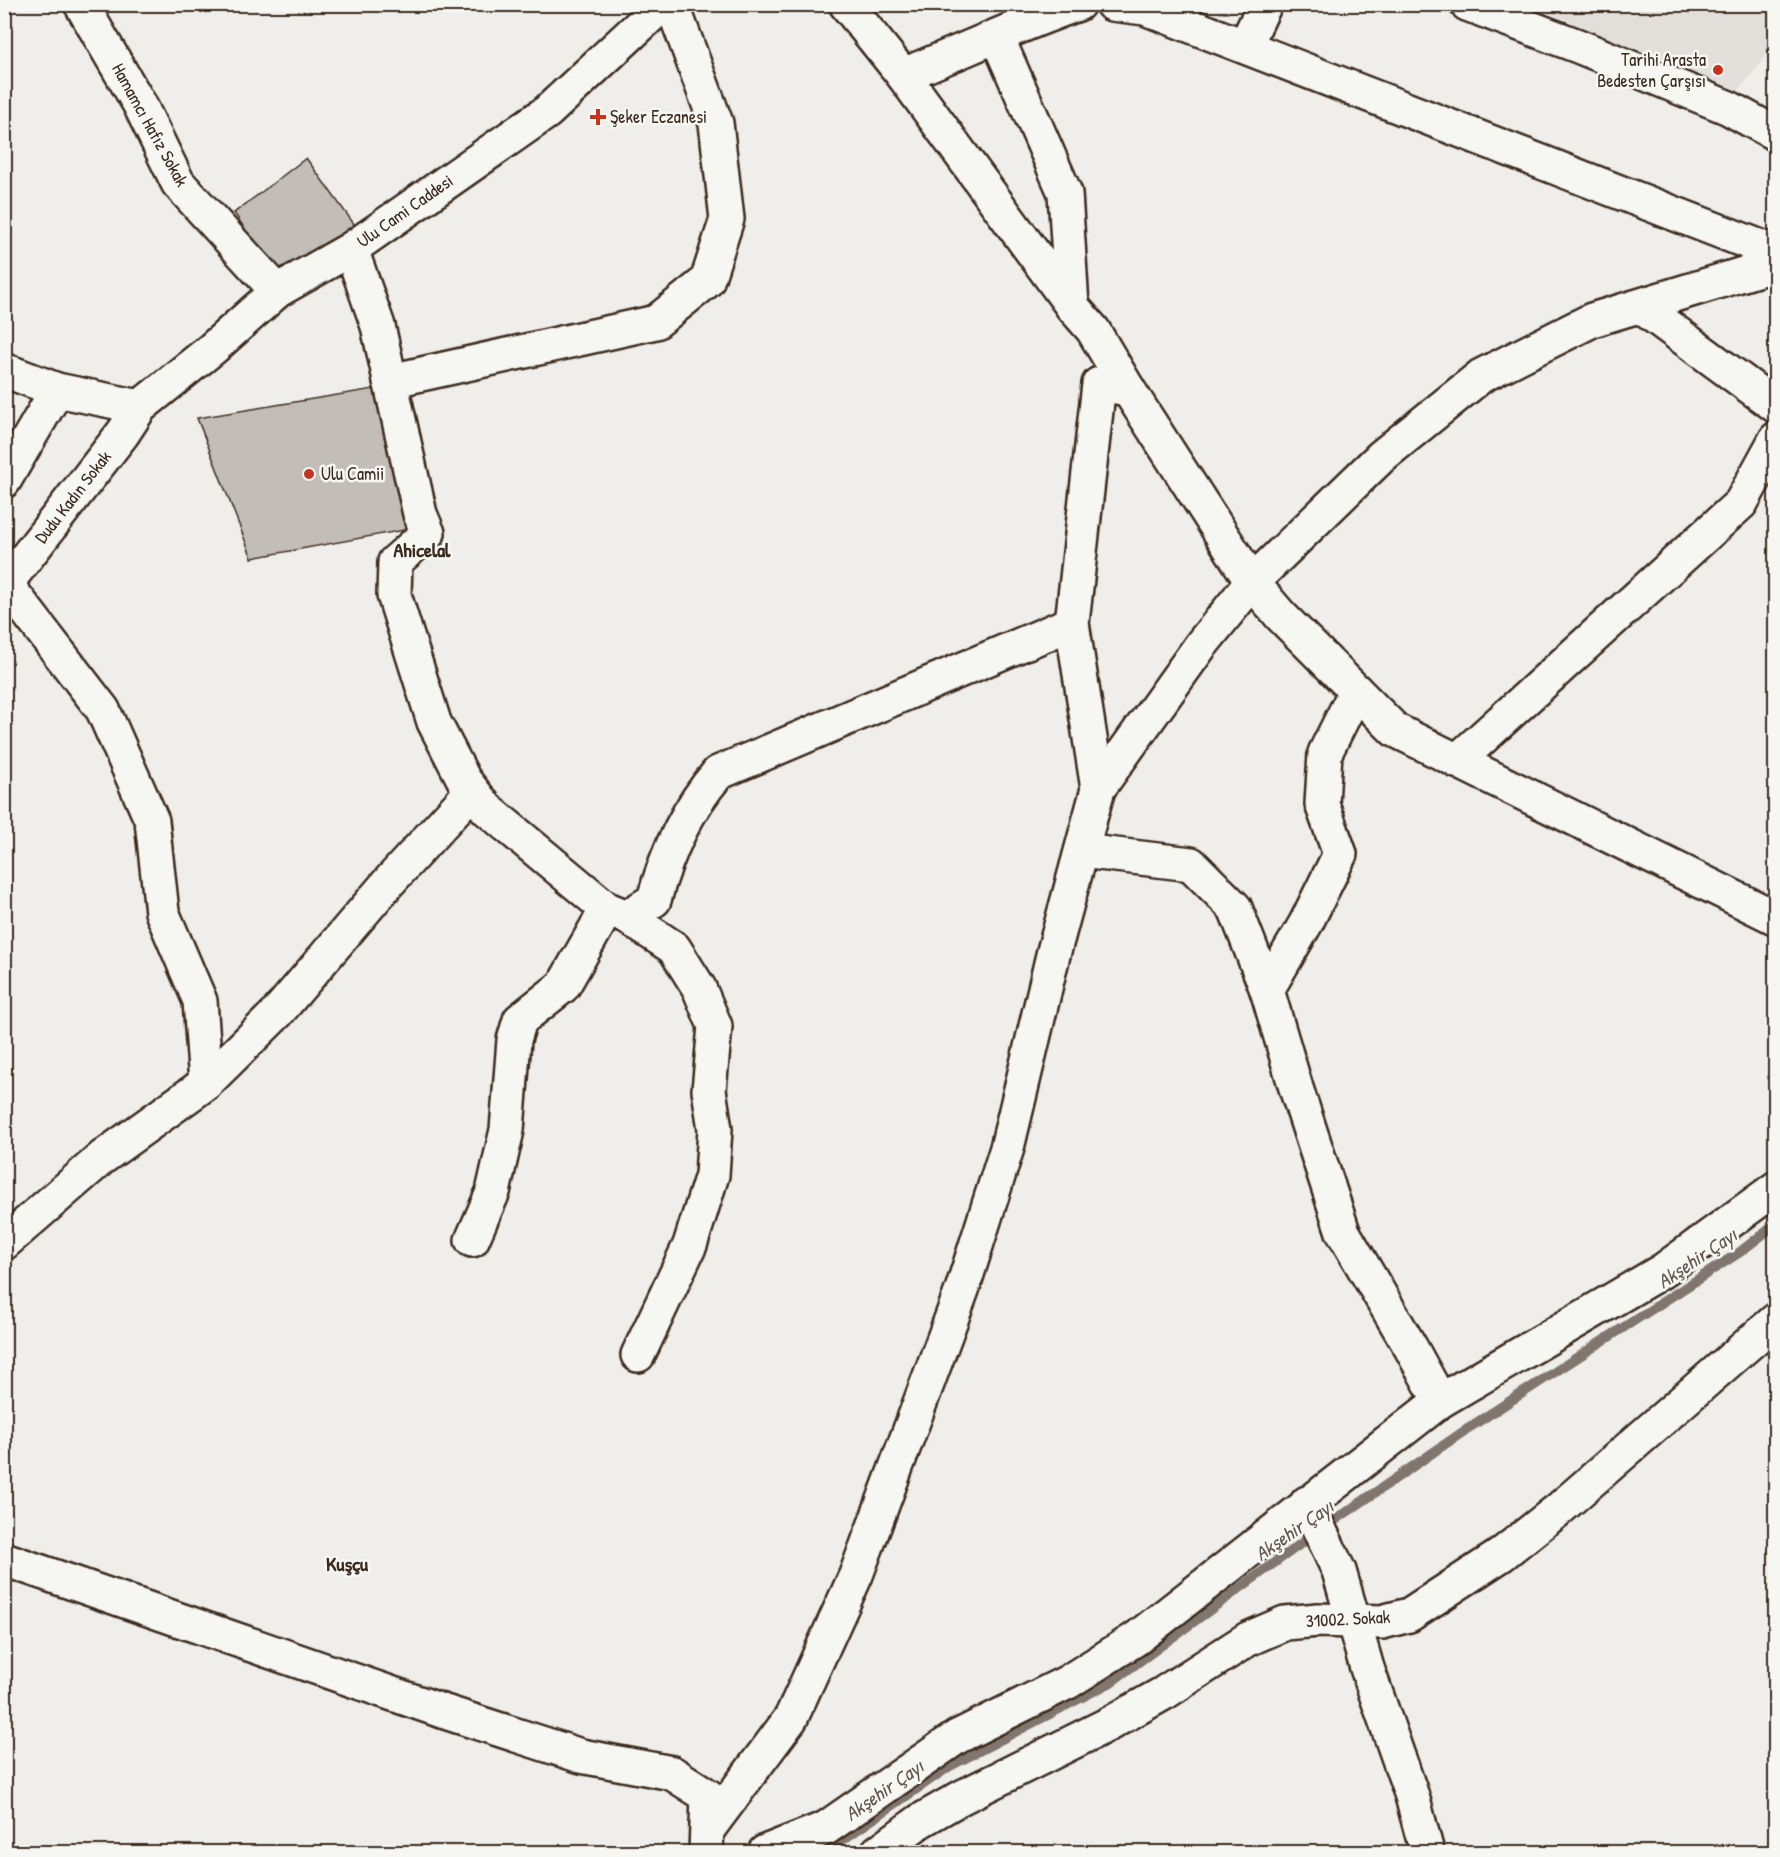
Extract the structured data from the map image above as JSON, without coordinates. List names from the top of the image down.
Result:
{
  "streets": {
    "street": [
      "Hamamcı Hafız Sokak",
      "Ulu Cami Caddesi",
      "Dudu Kadın Sokak",
      "31002. Sokak"
    ]
  },
  "crossings": [
    ["Hamamcı Hafız Sokak", "Ulu Cami Caddesi"],
    ["Ulu Cami Caddesi", "Dudu Kadın Sokak"]
  ],
  "districts": ["Ahicelal", "Kuşçu"],
  "water": ["Akşehir Çayı"],
  "places": {
    "other": ["Tarihi Arasta Bedesten Çarşısı", "Ulu Camii"],
    "health": ["Şeker Eczanesi"]
  }
}
